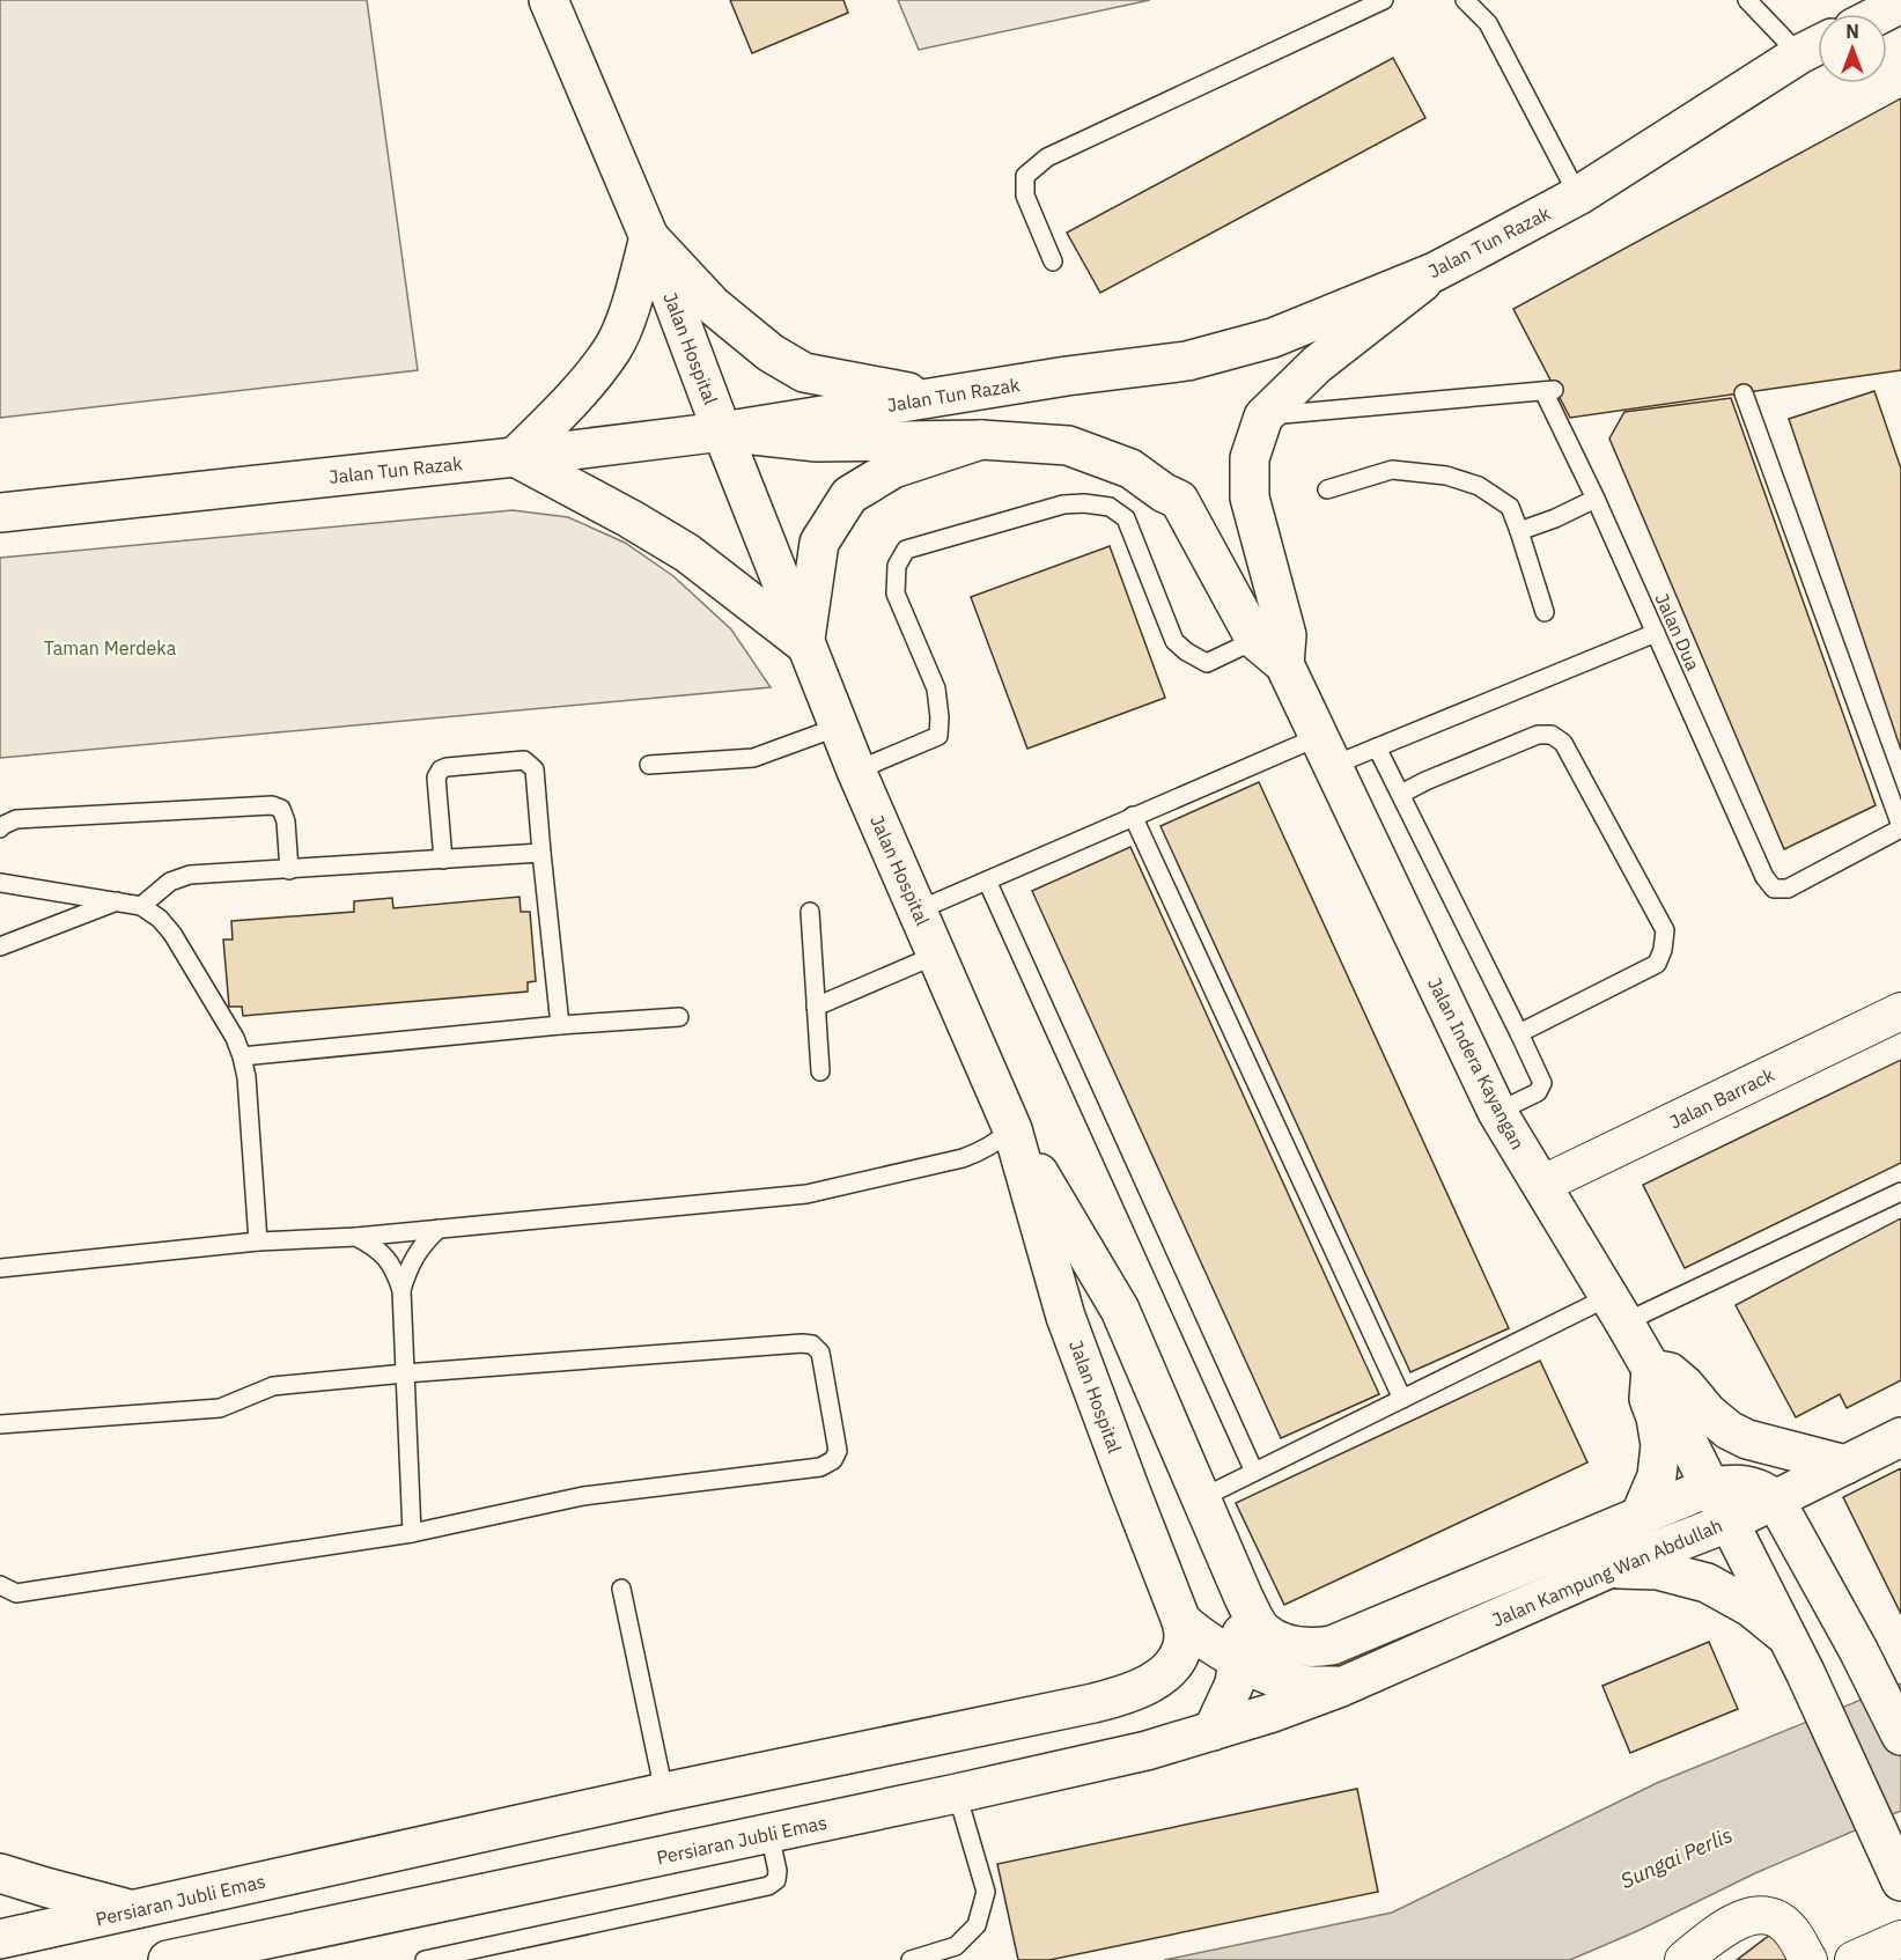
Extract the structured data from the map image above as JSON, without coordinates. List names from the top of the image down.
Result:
{
  "streets": {
    "main road": [
      "Jalan Tun Razak",
      "Jalan Hospital",
      "Jalan Indera Kayangan",
      "Jalan Kampung Wan Abdullah",
      "Persiaran Jubli Emas"
    ],
    "street": ["Jalan Barrack"],
    "lane": ["Jalan Dua"]
  },
  "crossings": [
    ["Jalan Tun Razak", "Jalan Hospital"],
    ["Jalan Hospital", "Persiaran Jubli Emas"],
    ["Jalan Indera Kayangan", "Jalan Barrack"],
    ["Jalan Indera Kayangan", "Jalan Kampung Wan Abdullah"],
    ["Jalan Kampung Wan Abdullah", "Persiaran Jubli Emas"]
  ],
  "water": ["Sungai Perlis"],
  "parks": ["Taman Merdeka"],
  "north": "top"
}
